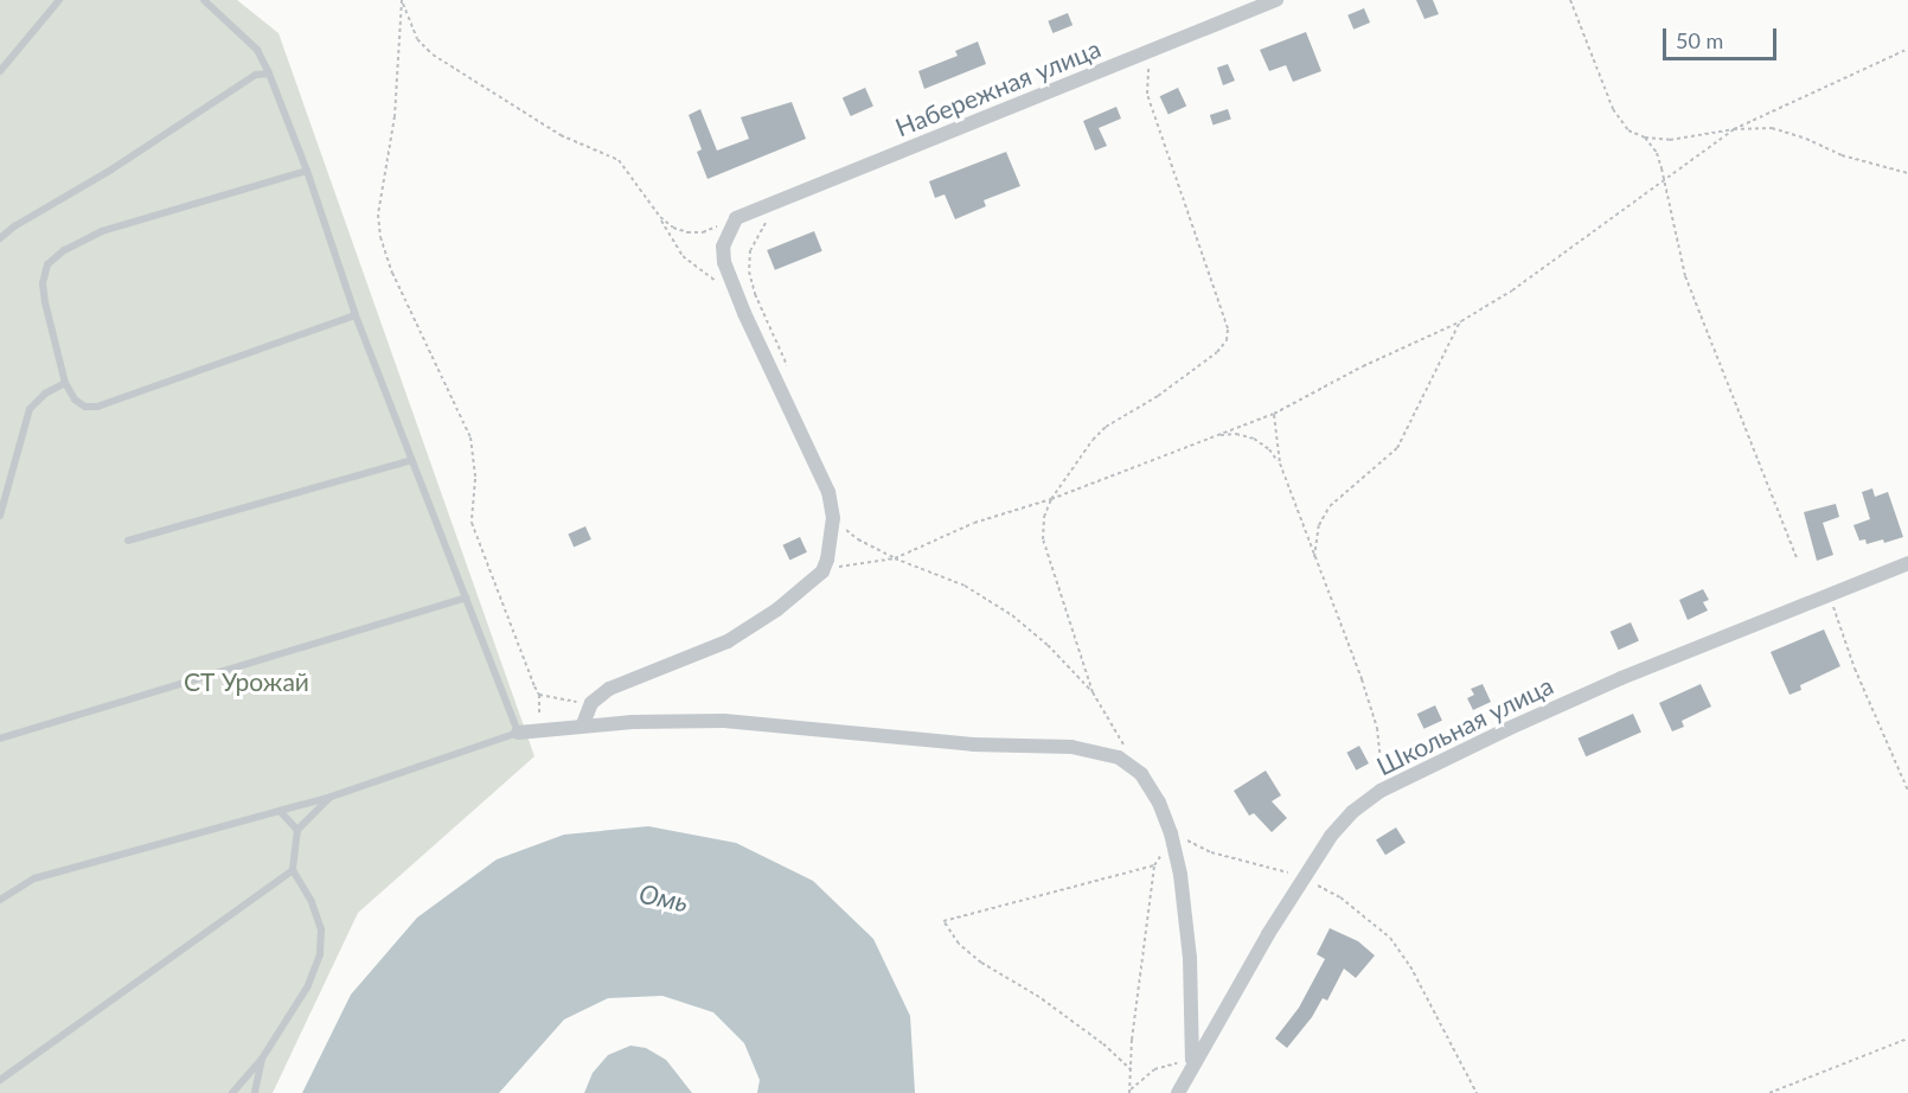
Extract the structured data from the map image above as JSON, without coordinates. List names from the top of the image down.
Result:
{
  "streets": {
    "street": ["Набережная улица", "Школьная улица"]
  },
  "water": ["Омь"],
  "parks": ["СТ Урожай"],
  "scale_bar": "50 m"
}
